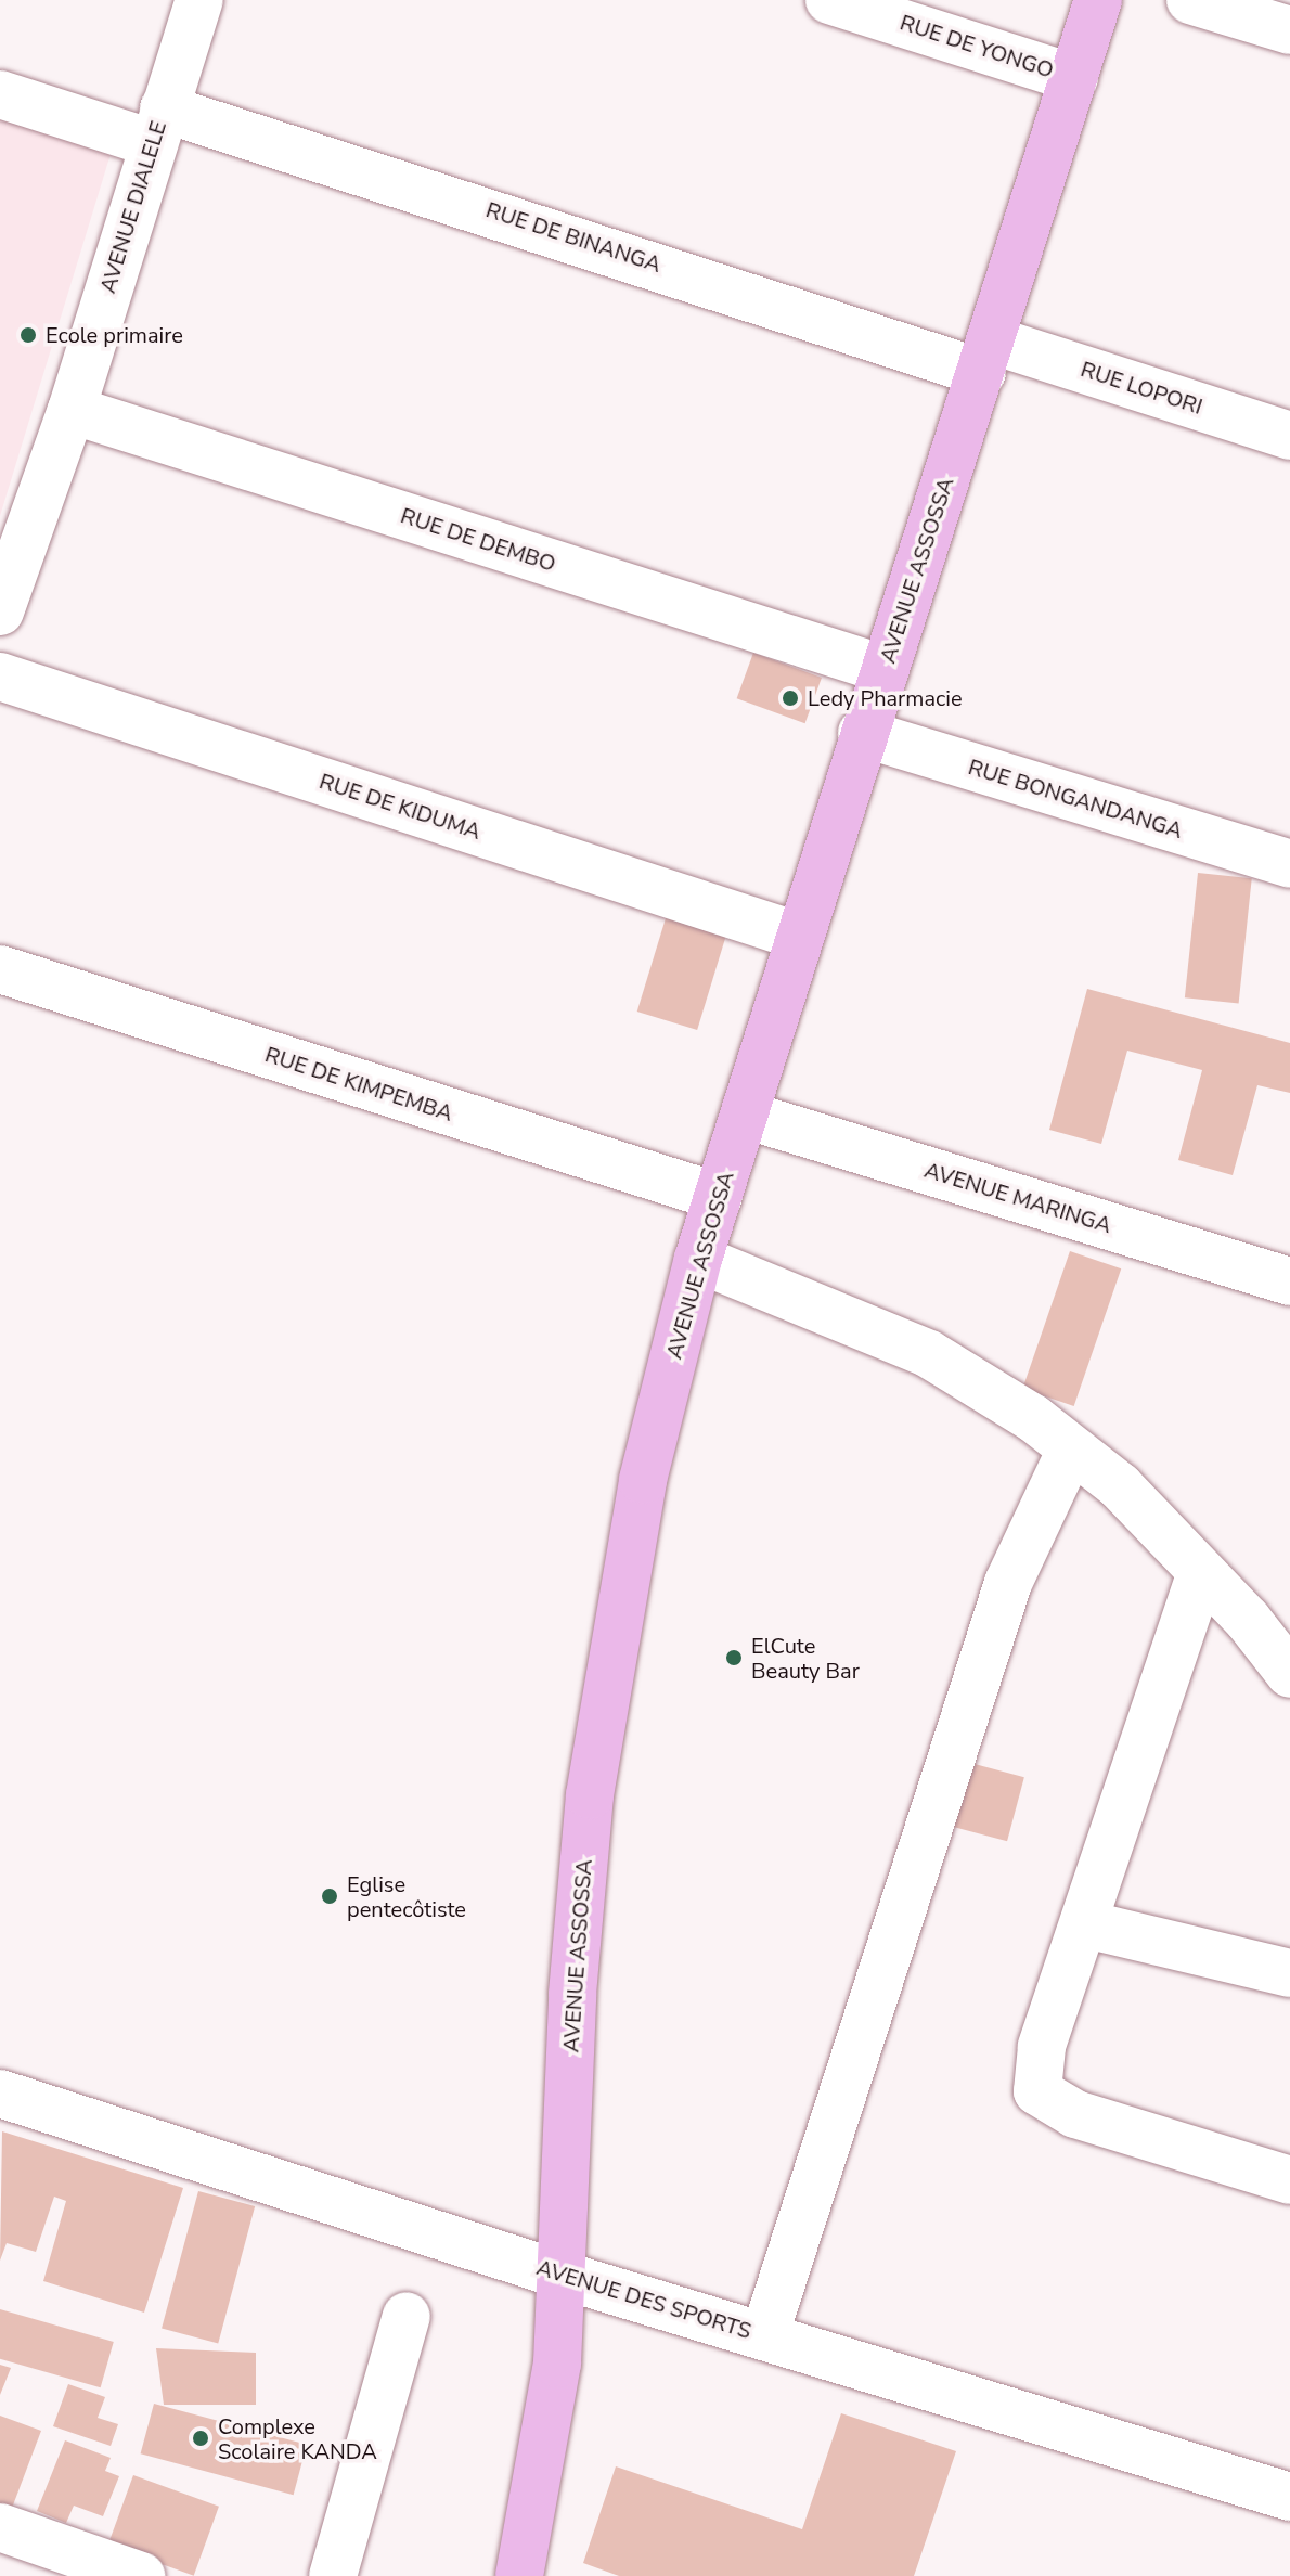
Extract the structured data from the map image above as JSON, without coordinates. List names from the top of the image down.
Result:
{
  "streets": {
    "main road": ["AVENUE ASSOSSA"],
    "street": [
      "RUE DE YONGO",
      "AVENUE DIALELE",
      "RUE DE BINANGA",
      "RUE LOPORI",
      "RUE DE DEMBO",
      "RUE BONGANDANGA",
      "RUE DE KIDUMA",
      "RUE DE KIMPEMBA",
      "AVENUE MARINGA",
      "AVENUE DES SPORTS"
    ]
  },
  "crossings": [
    ["RUE DE YONGO", "AVENUE ASSOSSA"],
    ["AVENUE DIALELE", "RUE DE BINANGA"],
    ["AVENUE DIALELE", "RUE DE DEMBO"],
    ["RUE DE BINANGA", "RUE LOPORI"],
    ["RUE DE BINANGA", "AVENUE ASSOSSA"],
    ["RUE LOPORI", "AVENUE ASSOSSA"],
    ["RUE DE DEMBO", "AVENUE ASSOSSA"],
    ["AVENUE ASSOSSA", "RUE BONGANDANGA"],
    ["AVENUE ASSOSSA", "RUE DE KIDUMA"],
    ["AVENUE ASSOSSA", "RUE DE KIMPEMBA"],
    ["AVENUE ASSOSSA", "AVENUE MARINGA"],
    ["AVENUE ASSOSSA", "AVENUE DES SPORTS"]
  ],
  "places": [
    "Ecole primaire",
    "Ledy Pharmacie",
    "ElCute Beauty Bar",
    "Eglise pentecôtiste",
    "Complexe Scolaire KANDA"
  ]
}
